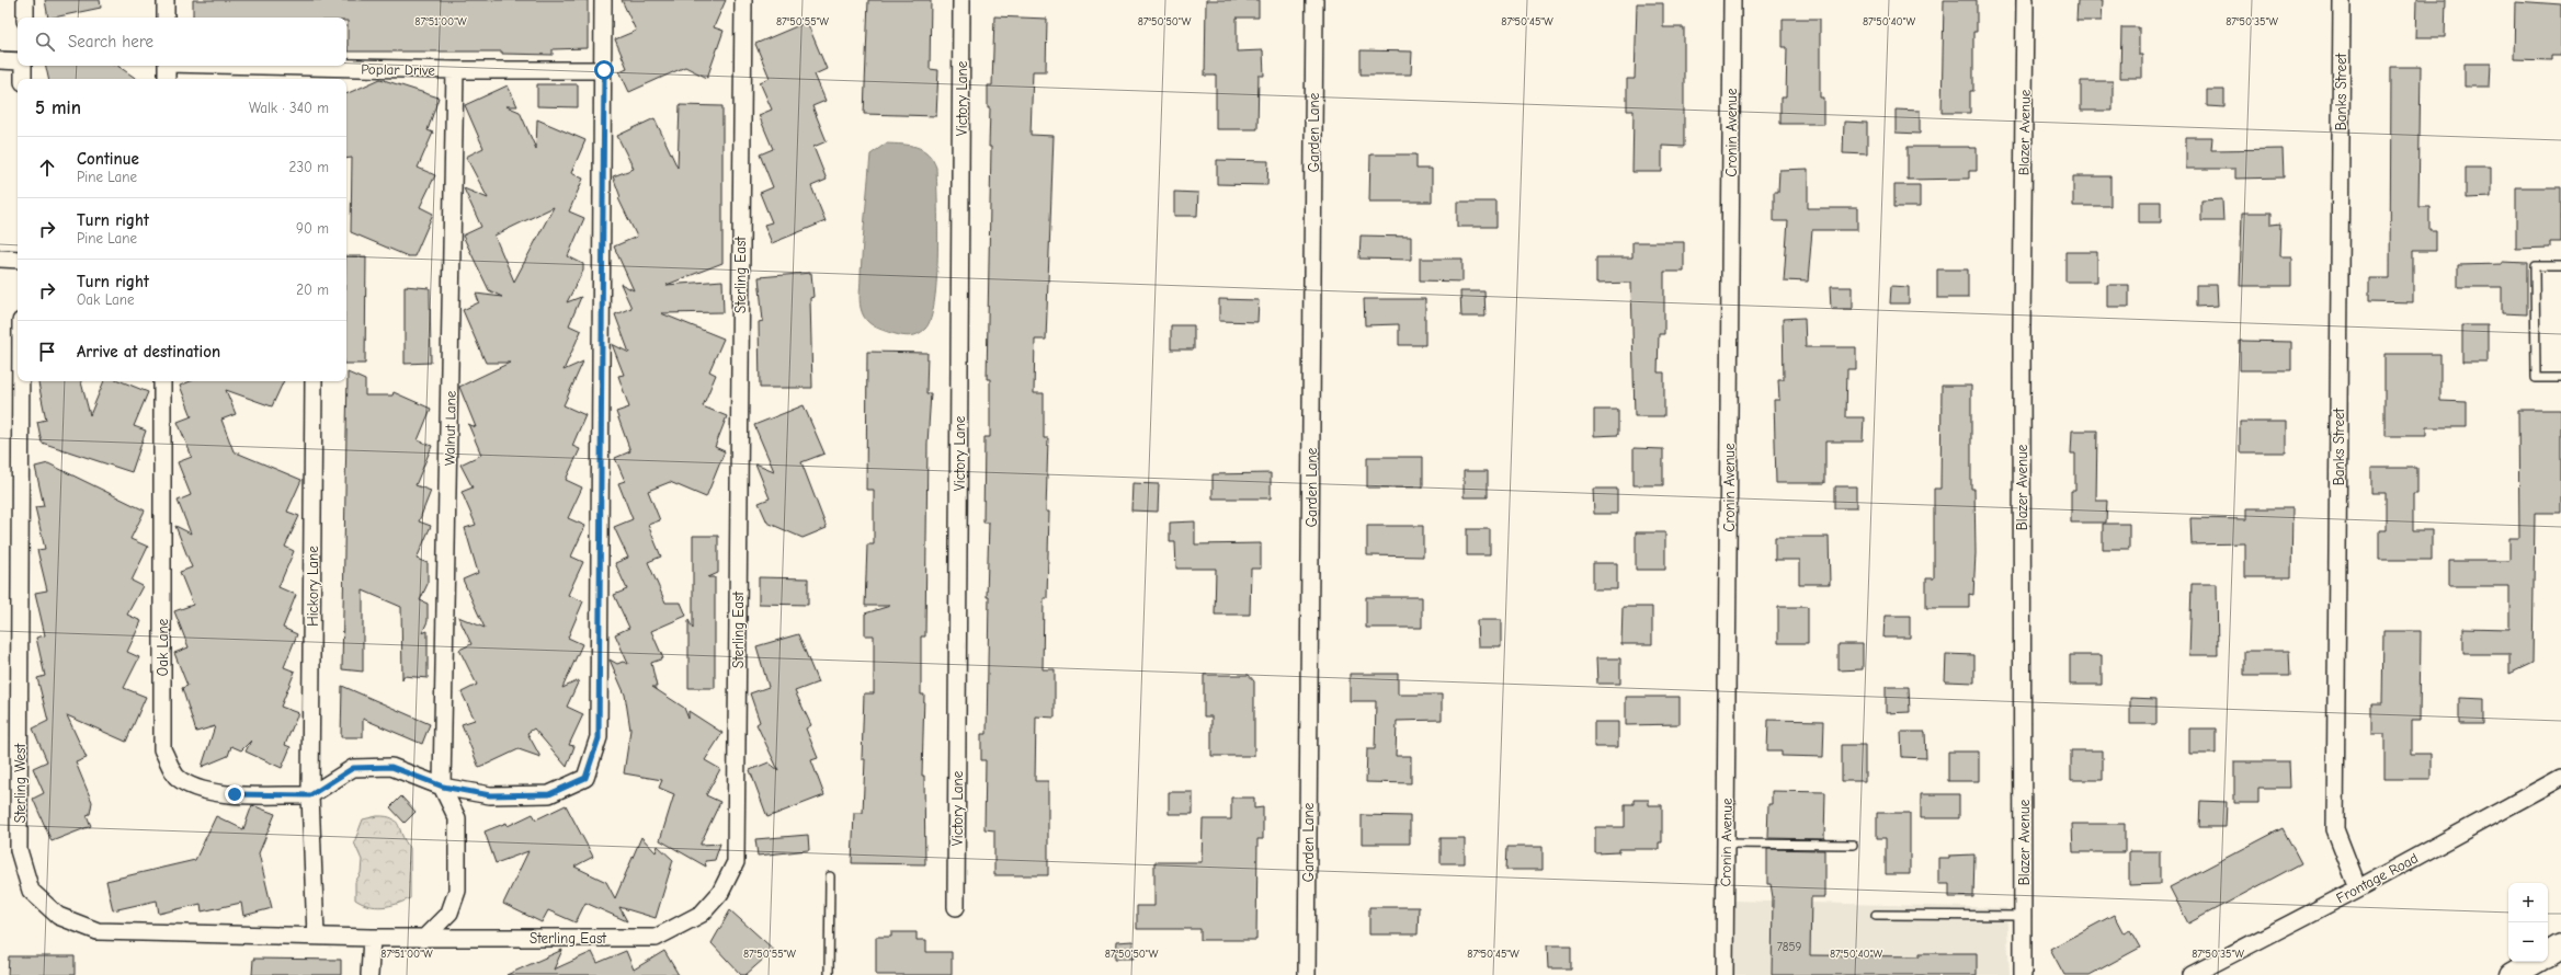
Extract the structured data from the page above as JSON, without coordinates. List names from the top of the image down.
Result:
{
  "streets": {
    "street": [
      "Poplar Drive",
      "Banks Street",
      "Victory Lane",
      "Garden Lane",
      "Cronin Avenue",
      "Blazer Avenue",
      "Sterling East",
      "Walnut Lane",
      "Hickory Lane",
      "Oak Lane",
      "Sterling West",
      "Frontage Road"
    ]
  },
  "crossings": [
    ["Poplar Drive", "Walnut Lane"],
    ["Banks Street", "Frontage Road"],
    ["Sterling East", "Sterling West"],
    ["Hickory Lane", "Oak Lane"],
    ["Hickory Lane", "Sterling West"]
  ],
  "house_numbers": ["7859"],
  "page": {
    "search": "Search here",
    "heading": ["5 min", "Walk · 340 m"],
    "list": [
      ["Continue", "Pine Lane", "230 m"],
      ["Turn right", "Pine Lane", "90 m"],
      ["Turn right", "Oak Lane", "20 m"],
      "Arrive at destination"
    ],
    "map_buttons": ["+", "−"]
  },
  "coordinates": [
    "87°51'00\"W",
    "87°50'55\"W",
    "87°50'50\"W",
    "87°50'45\"W",
    "87°50'40\"W",
    "87°50'35\"W"
  ]
}
